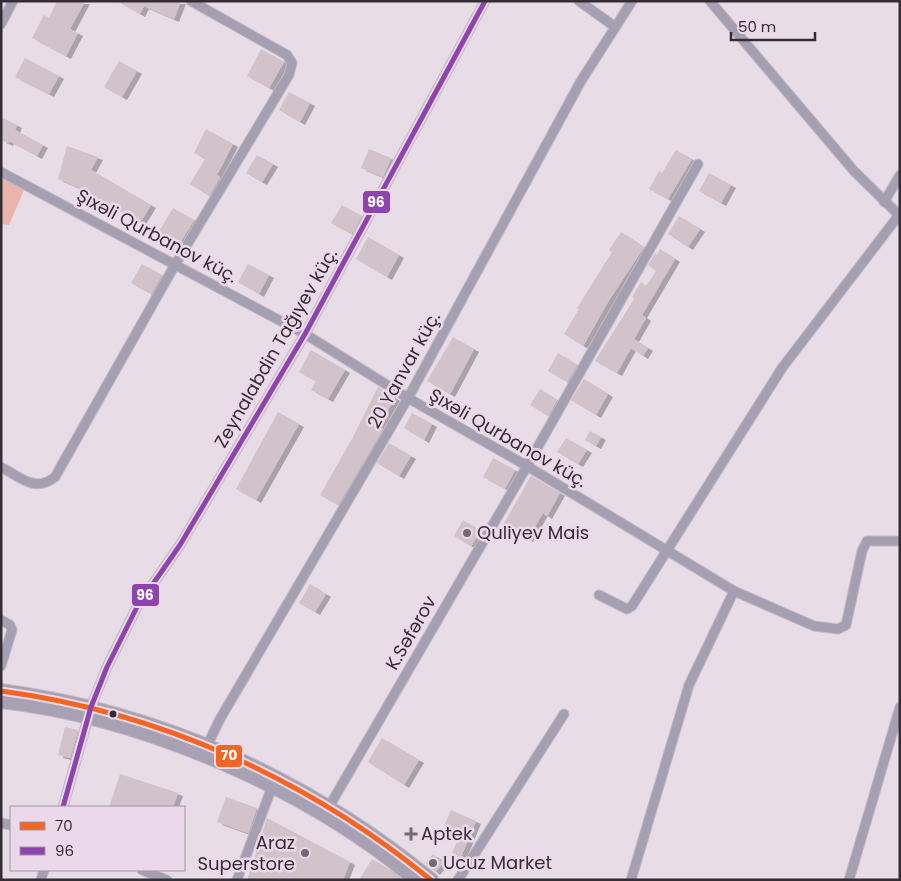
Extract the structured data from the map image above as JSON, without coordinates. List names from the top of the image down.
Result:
{
  "streets": {
    "street": [
      "Şıxəli Qurbanov küç.",
      "Zeynalabdin Tağıyev küç.",
      "20 Yanvar küç.",
      "K.Səfərov"
    ]
  },
  "crossings": [
    ["Şıxəli Qurbanov küç.", "Zeynalabdin Tağıyev küç."],
    ["Şıxəli Qurbanov küç.", "20 Yanvar küç."],
    ["Şıxəli Qurbanov küç.", "K.Səfərov"]
  ],
  "places": {
    "other": ["Quliyev Mais", "Araz Superstore", "Ucuz Market"],
    "health": ["Aptek"]
  },
  "lines": ["transit line 96", "transit line 70"],
  "legend": ["70", "96"],
  "scale_bar": "50 m"
}
